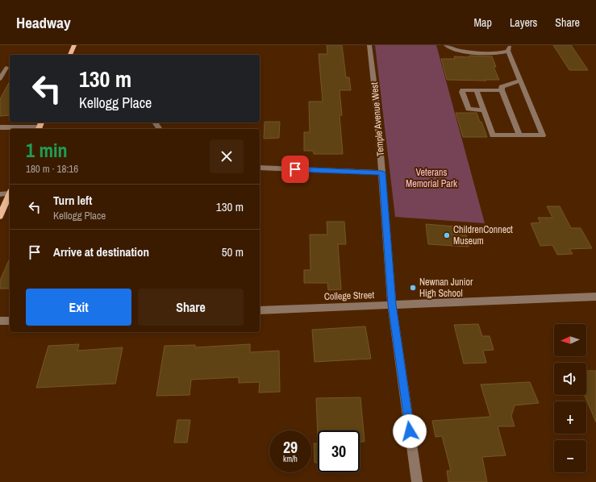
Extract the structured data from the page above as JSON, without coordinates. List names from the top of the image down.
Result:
{
  "streets": {
    "street": ["Temple Avenue West", "College Street"]
  },
  "crossings": [
    ["Temple Avenue West", "College Street"]
  ],
  "parks": ["Veterans Memorial Park"],
  "places": ["ChildrenConnect Museum", "Newnan Junior High School"],
  "north": "left",
  "page": {
    "header": "Headway",
    "nav": ["Map", "Layers", "Share"],
    "turn": ["130 m", "Kellogg Place"],
    "heading": ["1 min", "180 m · 18:16"],
    "list": [
      {
        "name": "Turn left",
        "note": "Kellogg Place",
        "value": "130 m"
      },
      {
        "name": "Arrive at destination",
        "value": "50 m"
      }
    ],
    "buttons": ["Exit", "Share"],
    "map_buttons": ["+", "−"],
    "speed": "29 km/h",
    "limit": "30"
  }
}
